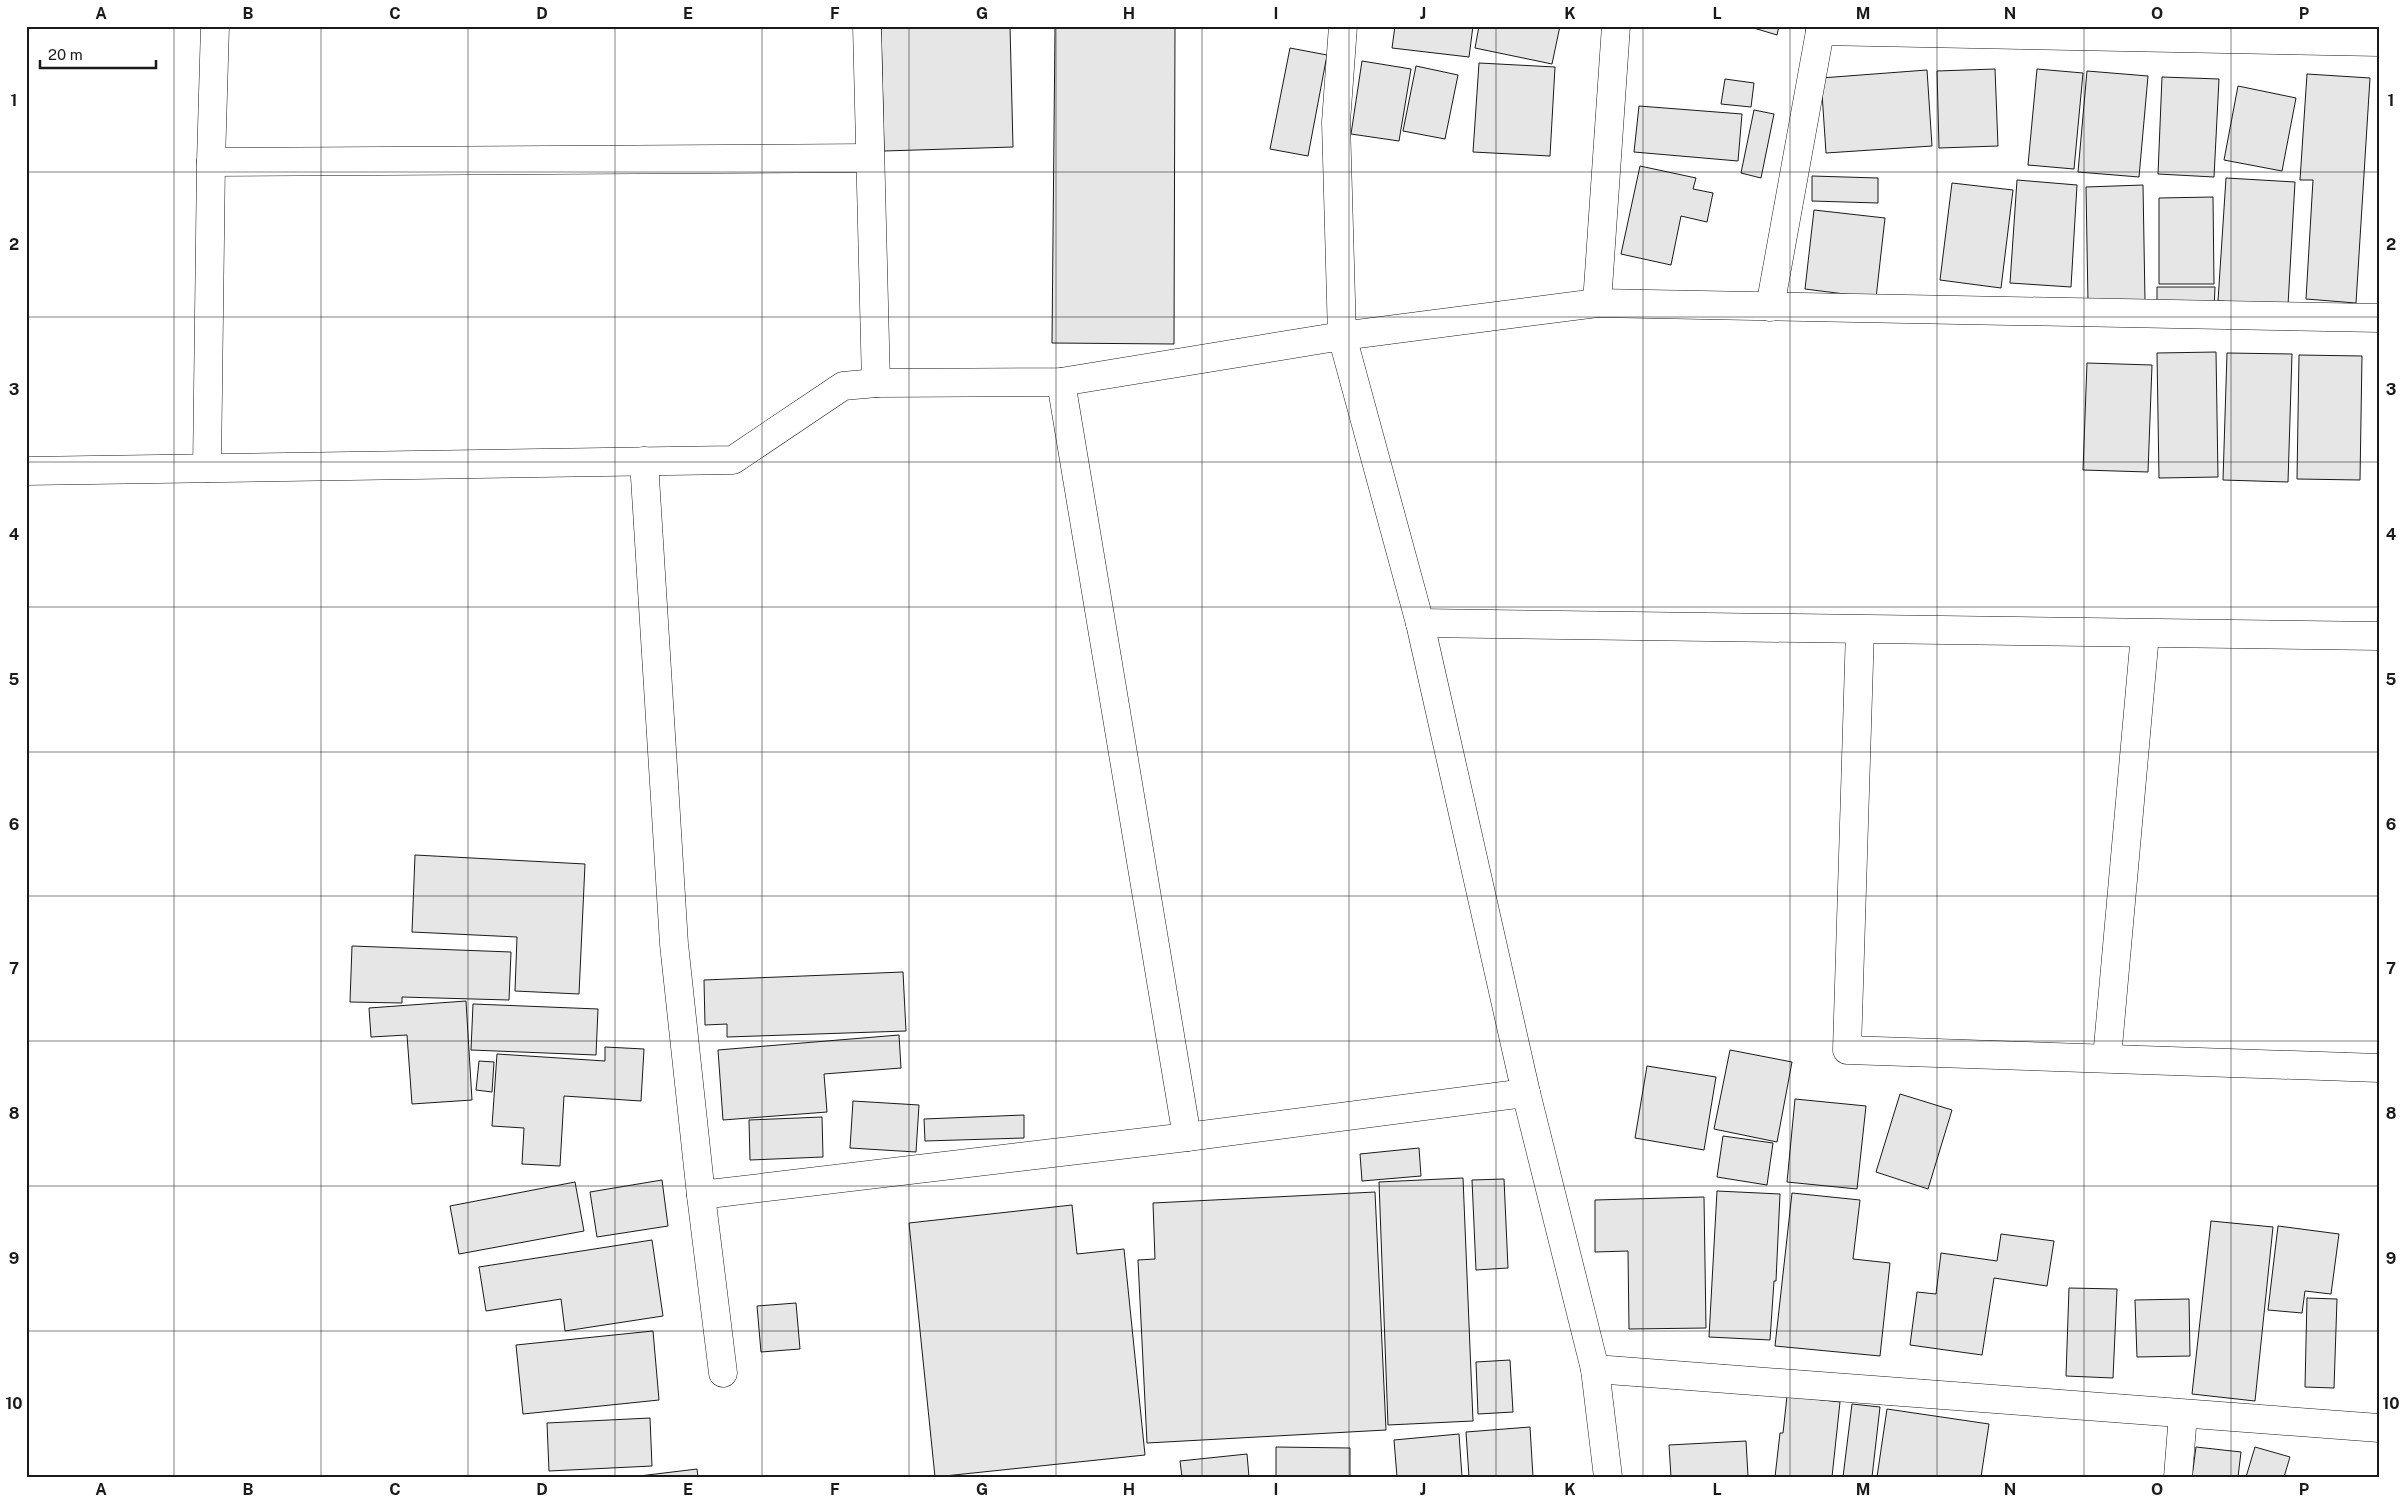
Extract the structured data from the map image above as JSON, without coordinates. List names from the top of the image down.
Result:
{
  "scale_bar": "20 m",
  "grid": {
    "columns": [
      "A",
      "B",
      "C",
      "D",
      "E",
      "F",
      "G",
      "H",
      "I",
      "J",
      "K",
      "L",
      "M",
      "N",
      "O",
      "P"
    ],
    "rows": [
      "1",
      "2",
      "3",
      "4",
      "5",
      "6",
      "7",
      "8",
      "9",
      "10"
    ]
  }
}
